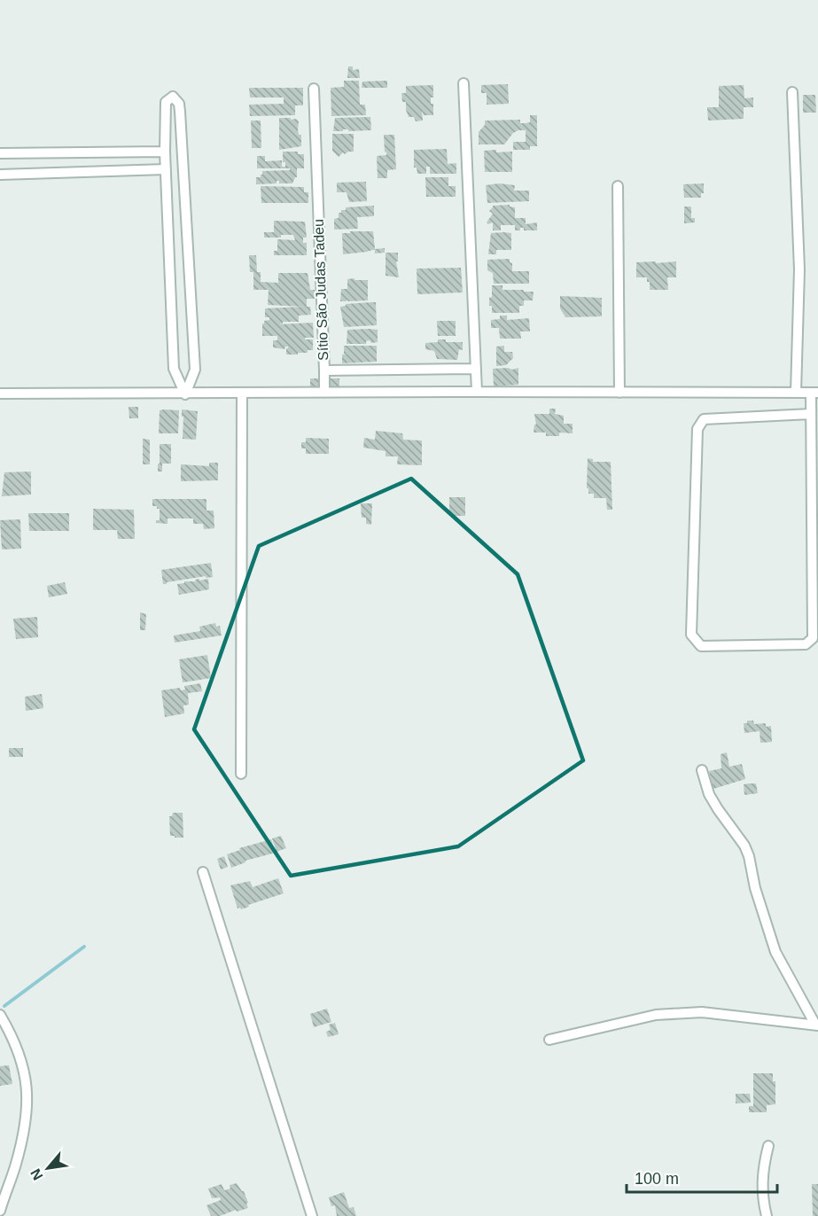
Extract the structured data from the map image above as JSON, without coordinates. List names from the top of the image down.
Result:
{
  "streets": {
    "street": ["Sítio São Judas Tadeu"]
  },
  "scale_bar": "100 m",
  "north": "bottom left"
}
